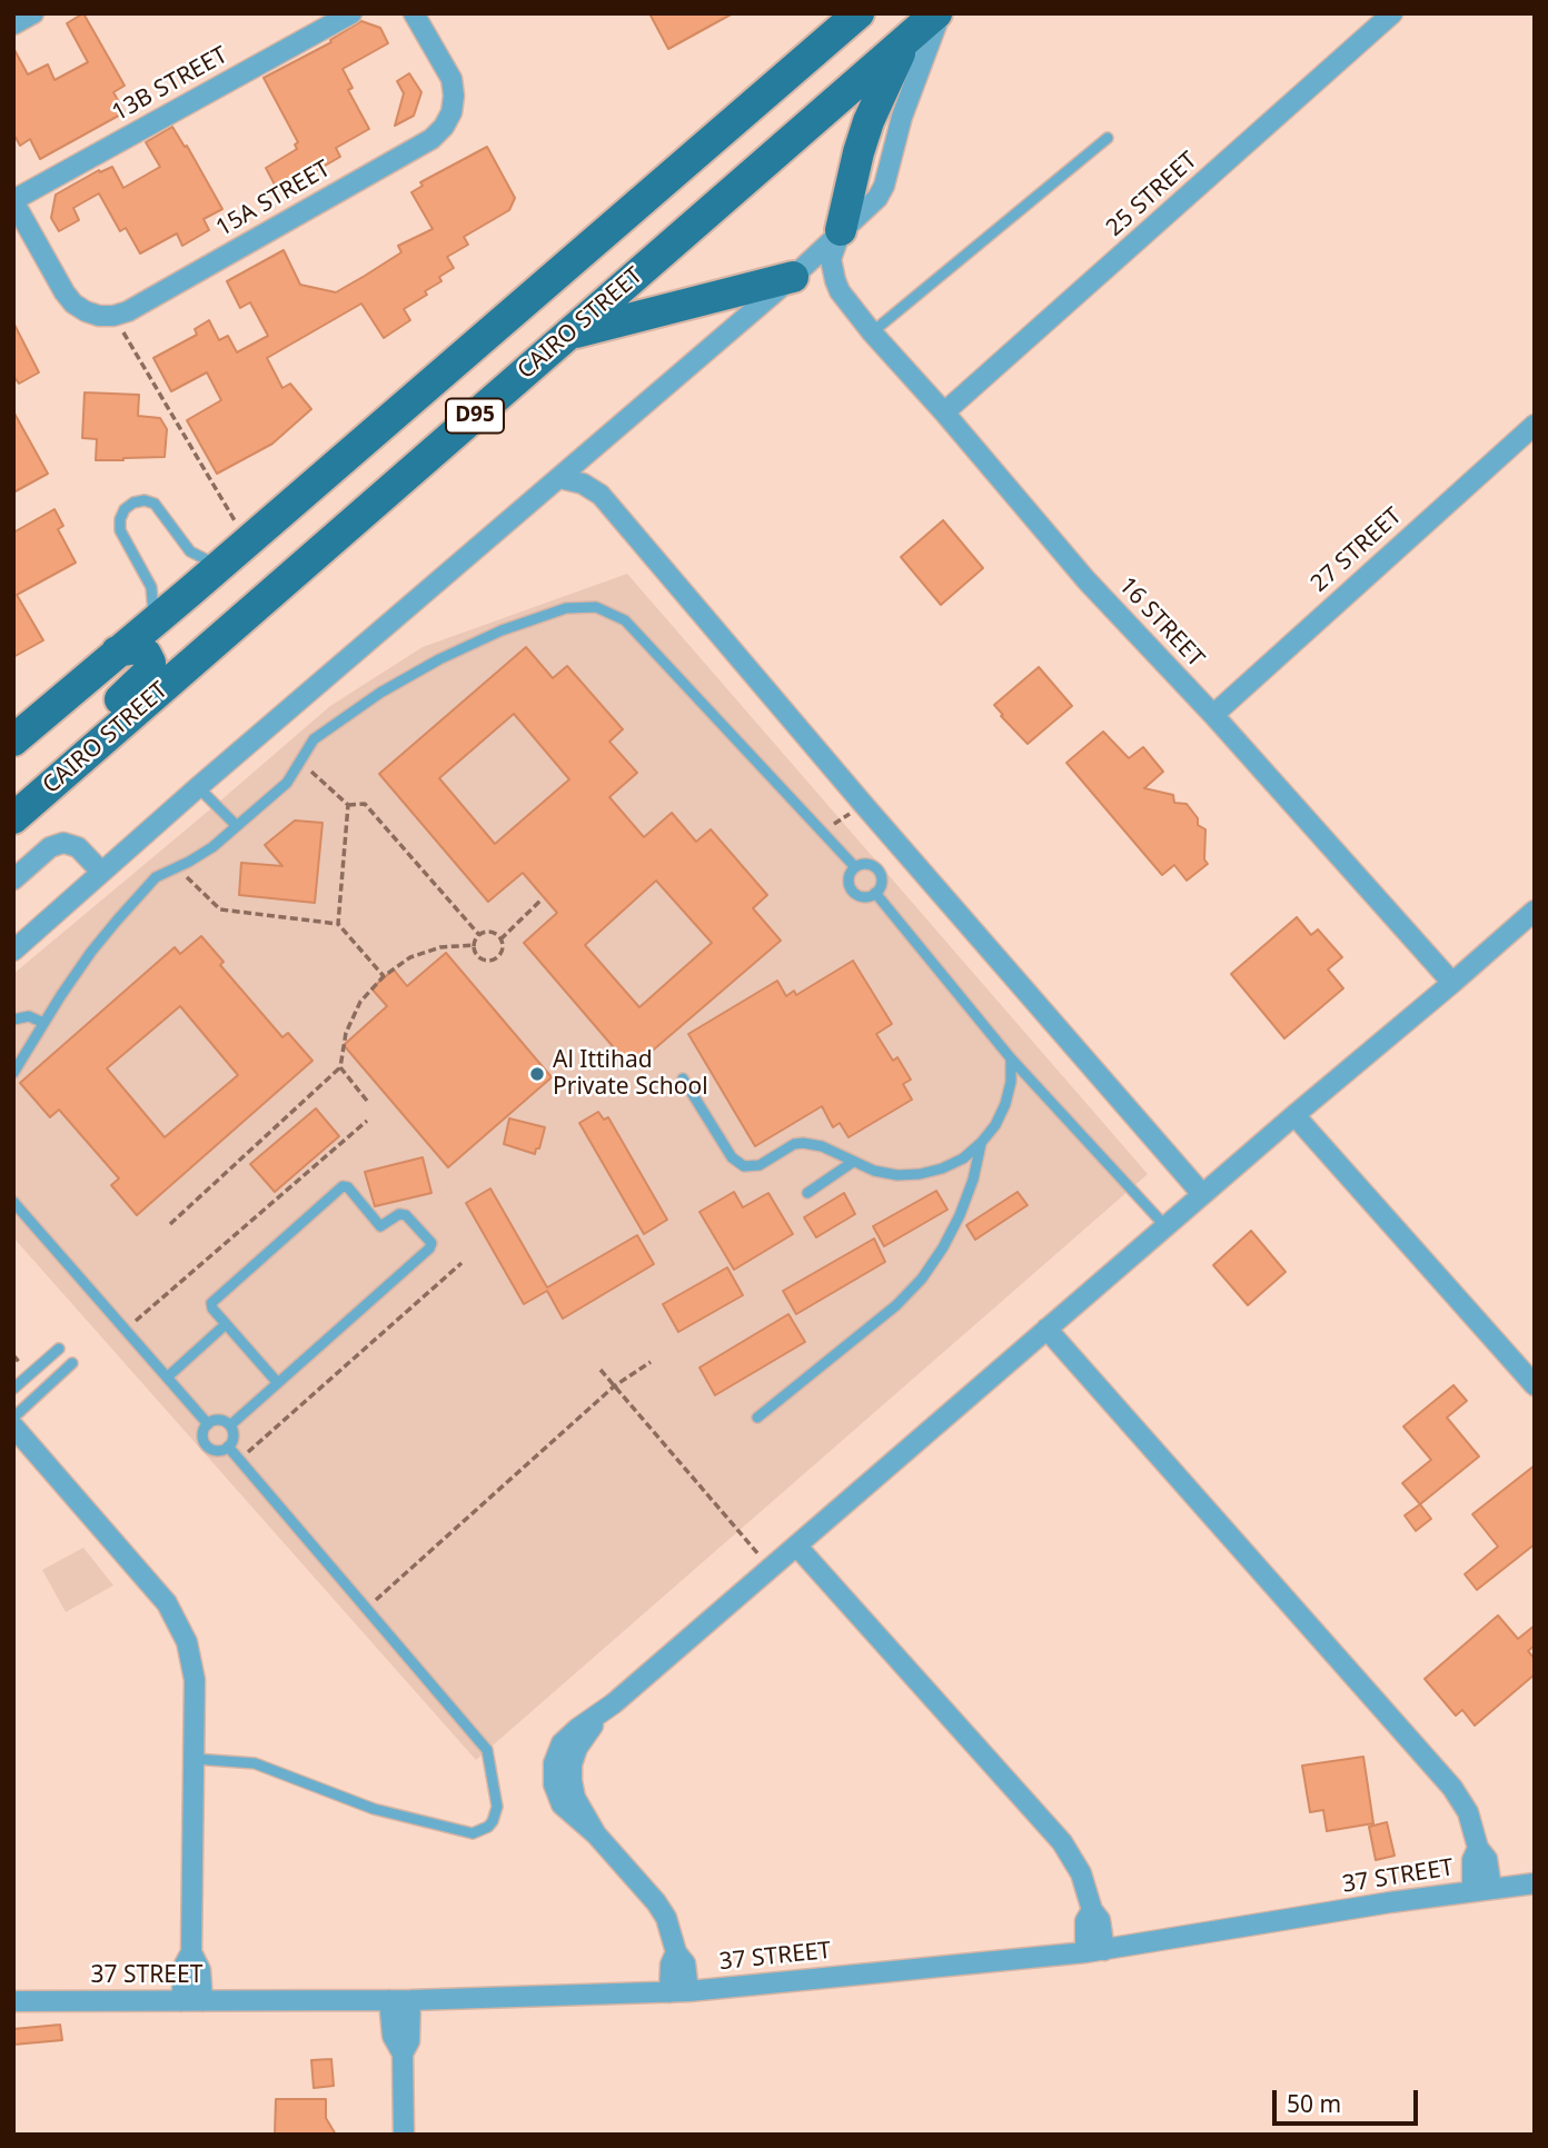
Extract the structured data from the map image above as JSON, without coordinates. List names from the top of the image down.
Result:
{
  "streets": {
    "main road": ["CAIRO STREET", "D95"],
    "street": [
      "13B STREET",
      "25 STREET",
      "15A STREET",
      "27 STREET",
      "16 STREET",
      "37 STREET"
    ]
  },
  "crossings": [
    ["25 STREET", "16 STREET"],
    ["27 STREET", "16 STREET"]
  ],
  "places": ["Al Ittihad Private School"],
  "scale_bar": "50 m"
}
